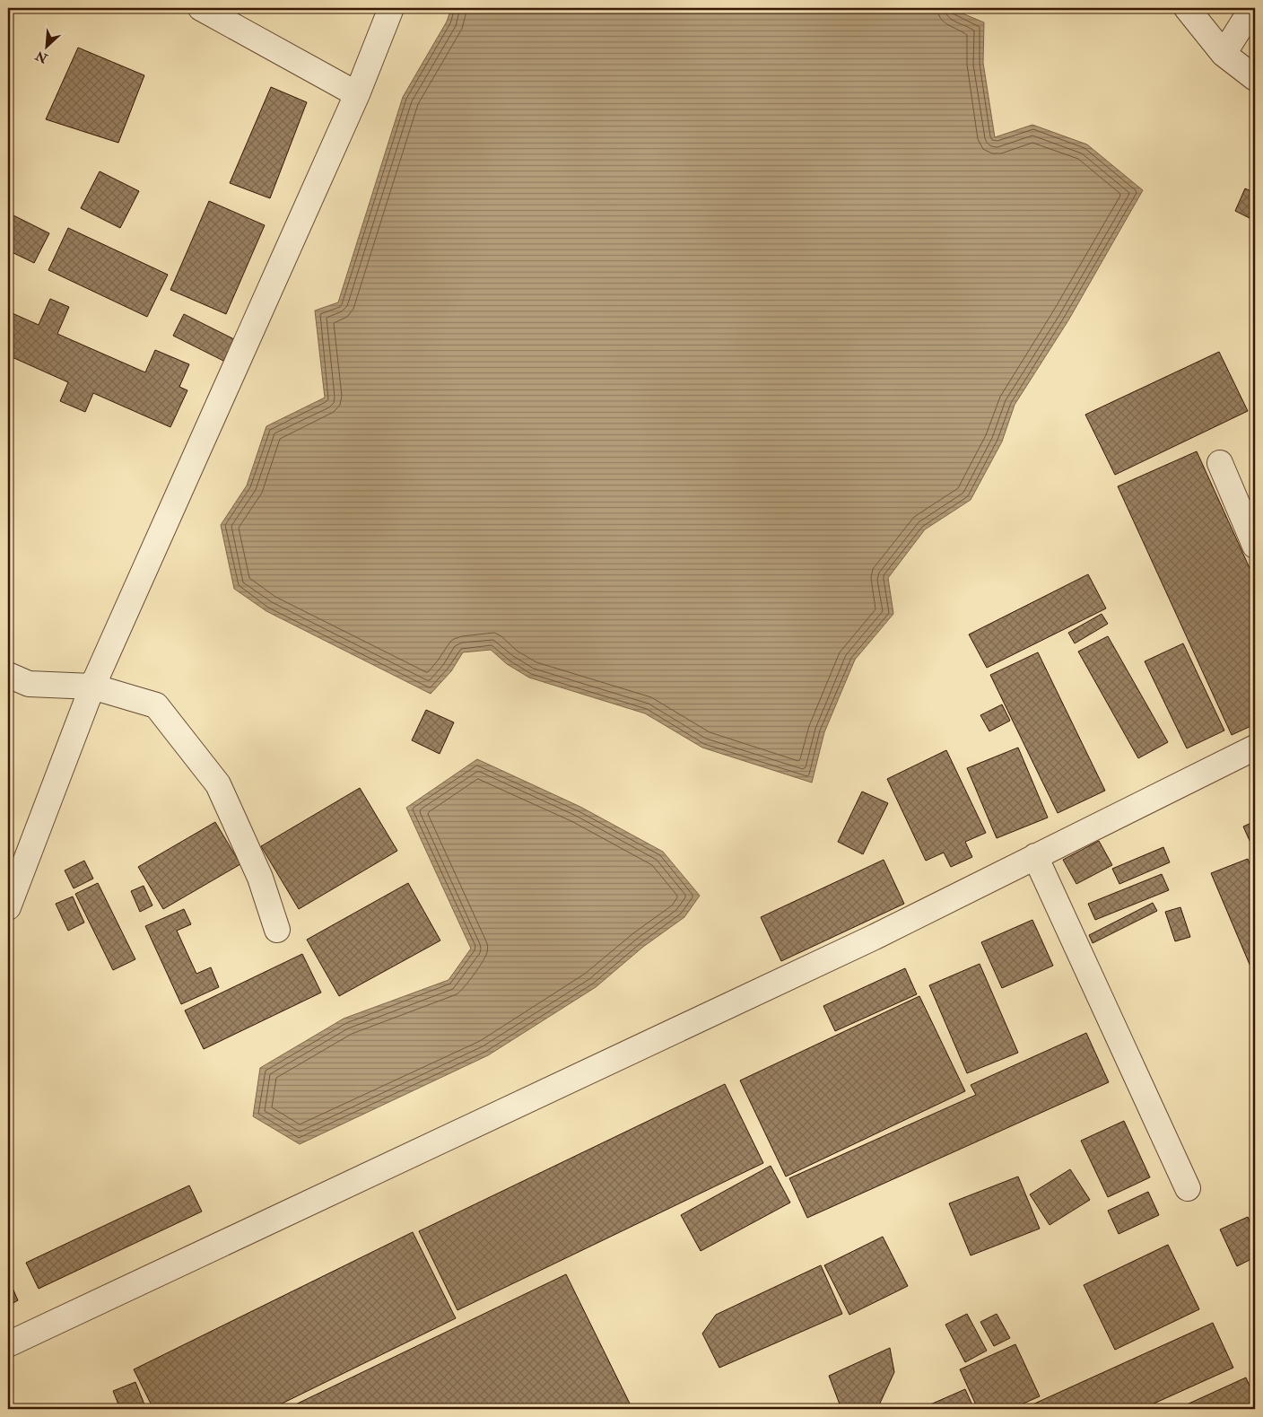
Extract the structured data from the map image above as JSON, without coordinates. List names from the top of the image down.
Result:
{
  "north": "bottom left"
}
